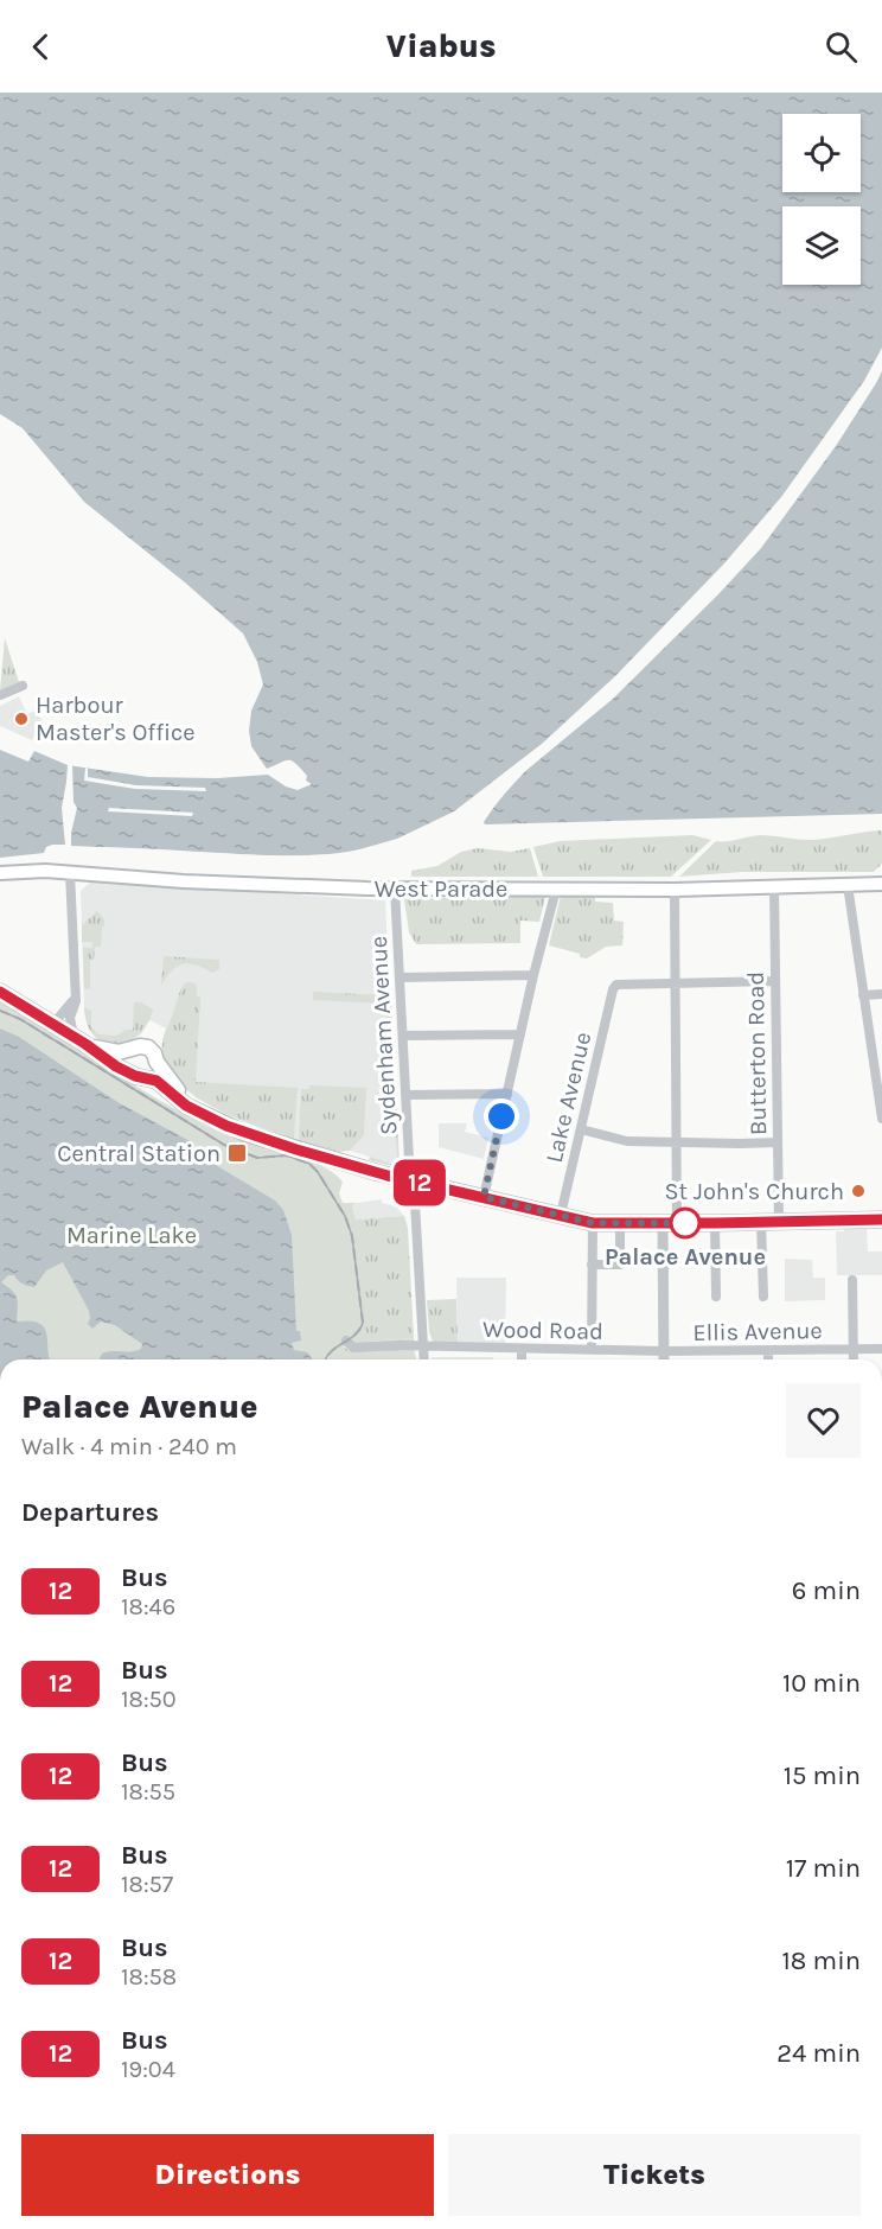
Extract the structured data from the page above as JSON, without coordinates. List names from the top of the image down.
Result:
{
  "streets": {
    "main road": ["West Parade"],
    "street": [
      "Sydenham Avenue",
      "Butterton Road",
      "Lake Avenue",
      "Wood Road",
      "Ellis Avenue"
    ]
  },
  "crossings": [
    ["West Parade", "Sydenham Avenue"],
    ["West Parade", "Butterton Road"],
    ["Sydenham Avenue", "Wood Road"],
    ["Wood Road", "Ellis Avenue"]
  ],
  "parks": ["Marine Lake"],
  "places": {
    "other": ["Harbour Master's Office", "St John's Church", "Palace Avenue"],
    "transit": ["Central Station"]
  },
  "lines": ["bus line 12"],
  "page": {
    "header": "Viabus",
    "on_map": "12",
    "heading": [
      ["Palace Avenue", "Walk · 4 min · 240 m"],
      "Departures"
    ],
    "list": [
      {
        "mark": "12",
        "name": "Bus",
        "note": "18:46",
        "value": "6 min"
      },
      {
        "mark": "12",
        "name": "Bus",
        "note": "18:50",
        "value": "10 min"
      },
      {
        "mark": "12",
        "name": "Bus",
        "note": "18:55",
        "value": "15 min"
      },
      {
        "mark": "12",
        "name": "Bus",
        "note": "18:57",
        "value": "17 min"
      },
      {
        "mark": "12",
        "name": "Bus",
        "note": "18:58",
        "value": "18 min"
      },
      {
        "mark": "12",
        "name": "Bus",
        "note": "19:04",
        "value": "24 min"
      }
    ],
    "buttons": ["Directions", "Tickets"]
  }
}
